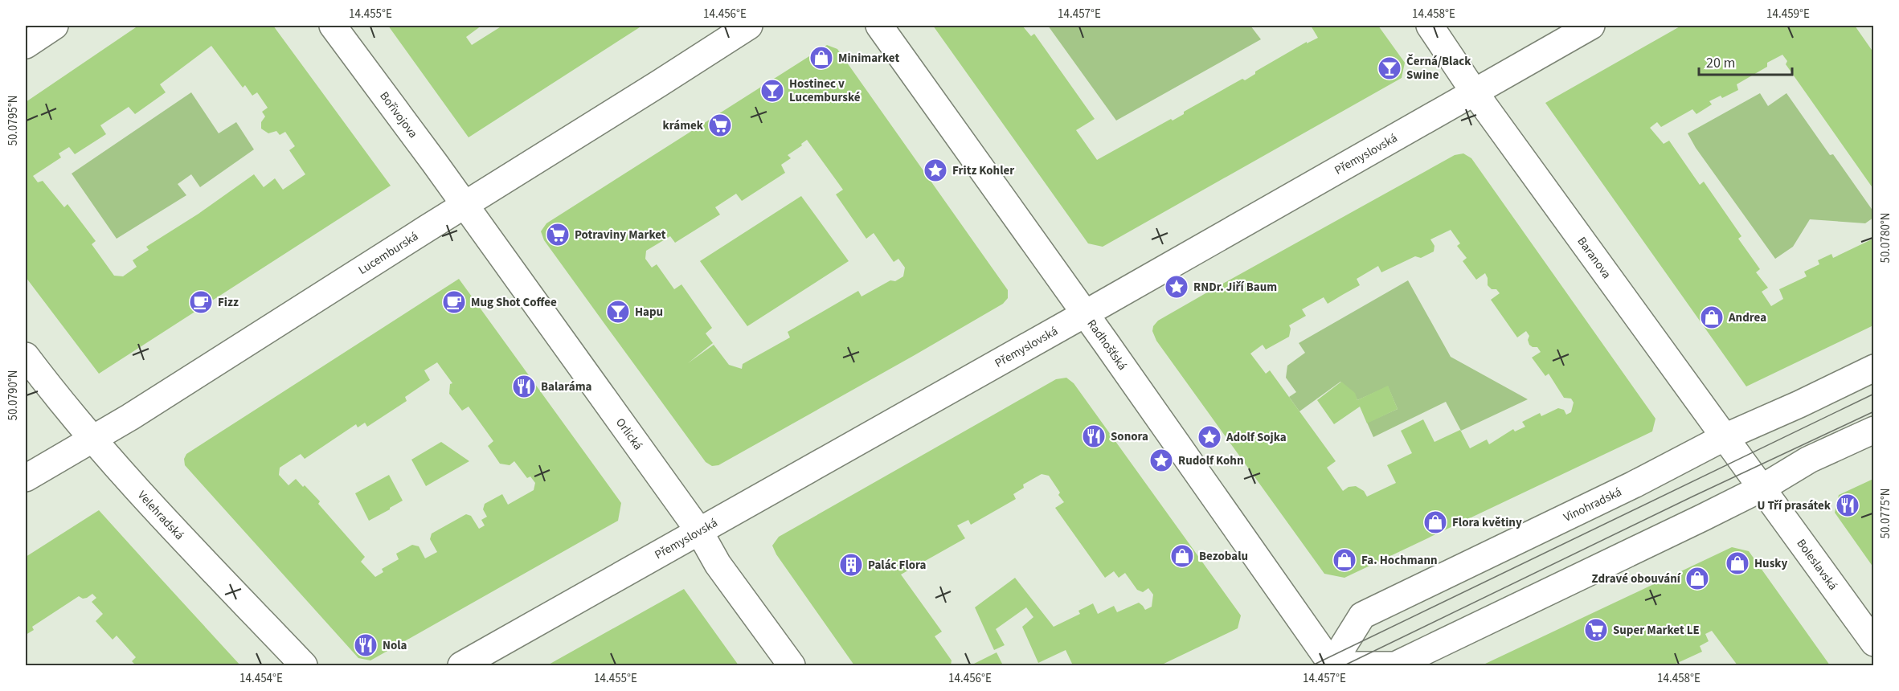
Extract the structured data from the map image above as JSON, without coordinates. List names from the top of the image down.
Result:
{
  "streets": {
    "street": [
      "Bořivojova",
      "Přemyslovská",
      "Lucemburská",
      "Baranova",
      "Radhošťská",
      "Orlická",
      "Vinohradská",
      "Velehradská",
      "Boleslavská"
    ]
  },
  "crossings": [
    ["Bořivojova", "Lucemburská"],
    ["Bořivojova", "Orlická"],
    ["Přemyslovská", "Baranova"],
    ["Přemyslovská", "Radhošťská"],
    ["Přemyslovská", "Orlická"],
    ["Lucemburská", "Orlická"],
    ["Lucemburská", "Velehradská"],
    ["Baranova", "Vinohradská"],
    ["Baranova", "Boleslavská"],
    ["Radhošťská", "Vinohradská"]
  ],
  "places": {
    "shop": [
      "Minimarket",
      "Andrea",
      "Flora květiny",
      "Bezobalu",
      "Fa. Hochmann",
      "Husky",
      "Zdravé obouvání"
    ],
    "bar": ["Černá/Black Swine", "Hostinec v Lucemburské", "Hapu"],
    "supermarket": ["krámek", "Potraviny Market", "Super Market LE"],
    "place": [
      "Fritz Kohler",
      "RNDr. Jiří Baum",
      "Adolf Sojka",
      "Rudolf Kohn"
    ],
    "cafe": ["Fizz", "Mug Shot Coffee"],
    "restaurant": [
      "Balaráma",
      "Sonora",
      "U Tří prasátek",
      "Nola"
    ],
    "building": ["Palác Flora"]
  },
  "scale_bar": "20 m",
  "coordinates": [
    "14.455°E",
    "14.456°E",
    "14.457°E",
    "14.458°E",
    "14.459°E",
    "50.0795°N",
    "50.0780°N",
    "50.0790°N",
    "50.0775°N",
    "14.454°E"
  ]
}
